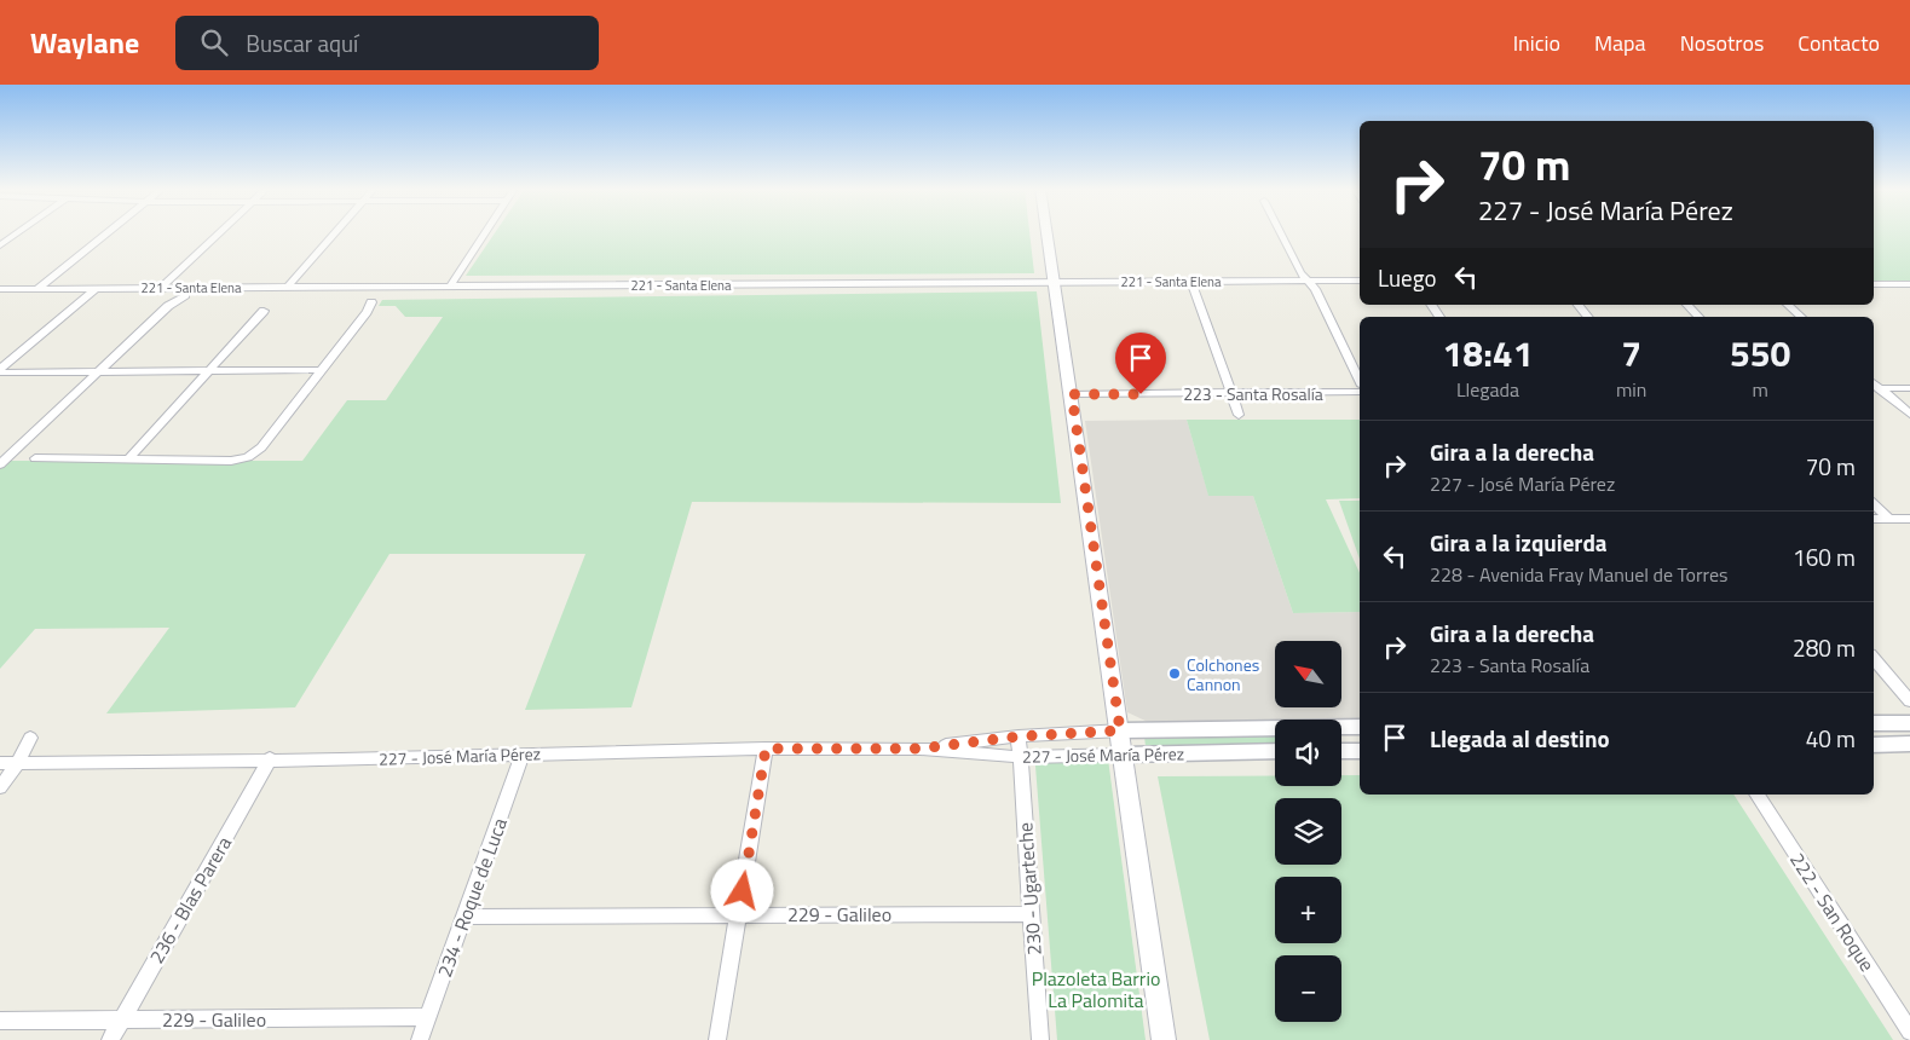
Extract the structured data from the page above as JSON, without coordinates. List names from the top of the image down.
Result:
{
  "streets": {
    "street": [
      "221 - Santa Elena",
      "223 - Santa Rosalía",
      "227 - José María Pérez",
      "230 - Ugarteche",
      "234 - Roque de Luca",
      "236 - Blas Parera",
      "222 - San Roque",
      "229 - Galileo"
    ]
  },
  "crossings": [
    ["227 - José María Pérez", "230 - Ugarteche"],
    ["227 - José María Pérez", "234 - Roque de Luca"],
    ["227 - José María Pérez", "236 - Blas Parera"],
    ["230 - Ugarteche", "229 - Galileo"],
    ["234 - Roque de Luca", "229 - Galileo"],
    ["236 - Blas Parera", "229 - Galileo"]
  ],
  "parks": ["Plazoleta Barrio La Palomita"],
  "places": ["Colchones Cannon"],
  "north": "top left",
  "page": {
    "header": "Waylane",
    "search": "Buscar aquí",
    "nav": [
      "Inicio",
      "Mapa",
      "Nosotros",
      "Contacto"
    ],
    "turn": ["70 m", "227 - José María Pérez"],
    "then": "Luego",
    "eta": [
      "18:41",
      "Llegada",
      "7",
      "min",
      "550",
      "m"
    ],
    "list": [
      {
        "name": "Gira a la derecha",
        "note": "227 - José María Pérez",
        "value": "70 m"
      },
      {
        "name": "Gira a la izquierda",
        "note": "228 - Avenida Fray Manuel de Torres",
        "value": "160 m"
      },
      {
        "name": "Gira a la derecha",
        "note": "223 - Santa Rosalía",
        "value": "280 m"
      },
      {
        "name": "Llegada al destino",
        "value": "40 m"
      }
    ],
    "map_buttons": ["+", "−"]
  }
}
